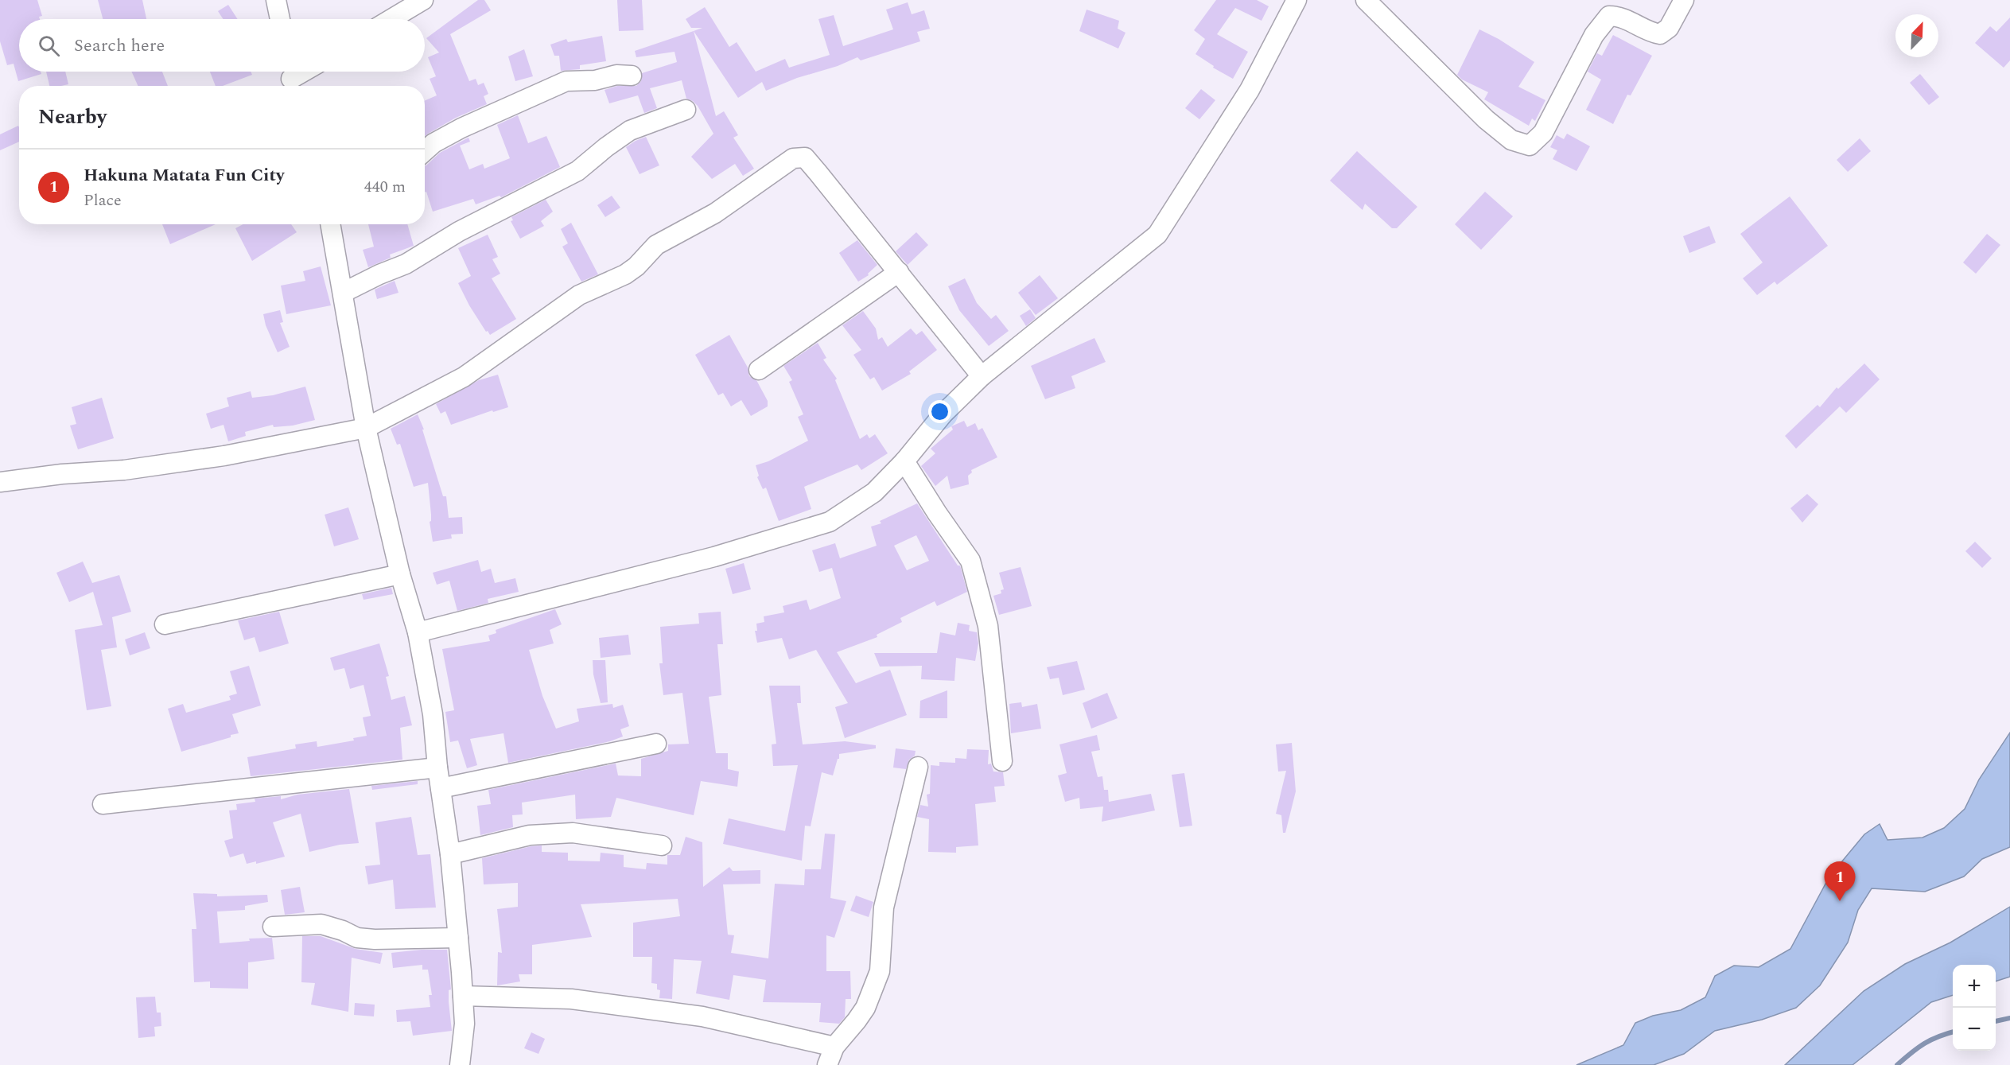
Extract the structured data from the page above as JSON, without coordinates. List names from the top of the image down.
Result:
{
  "north": "top right",
  "page": {
    "search": "Search here",
    "heading": "Nearby",
    "list": [
      {
        "mark": "1",
        "name": "Hakuna Matata Fun City",
        "note": "Place",
        "value": "440 m"
      }
    ],
    "pins": "1",
    "map_buttons": ["+", "−"]
  }
}
